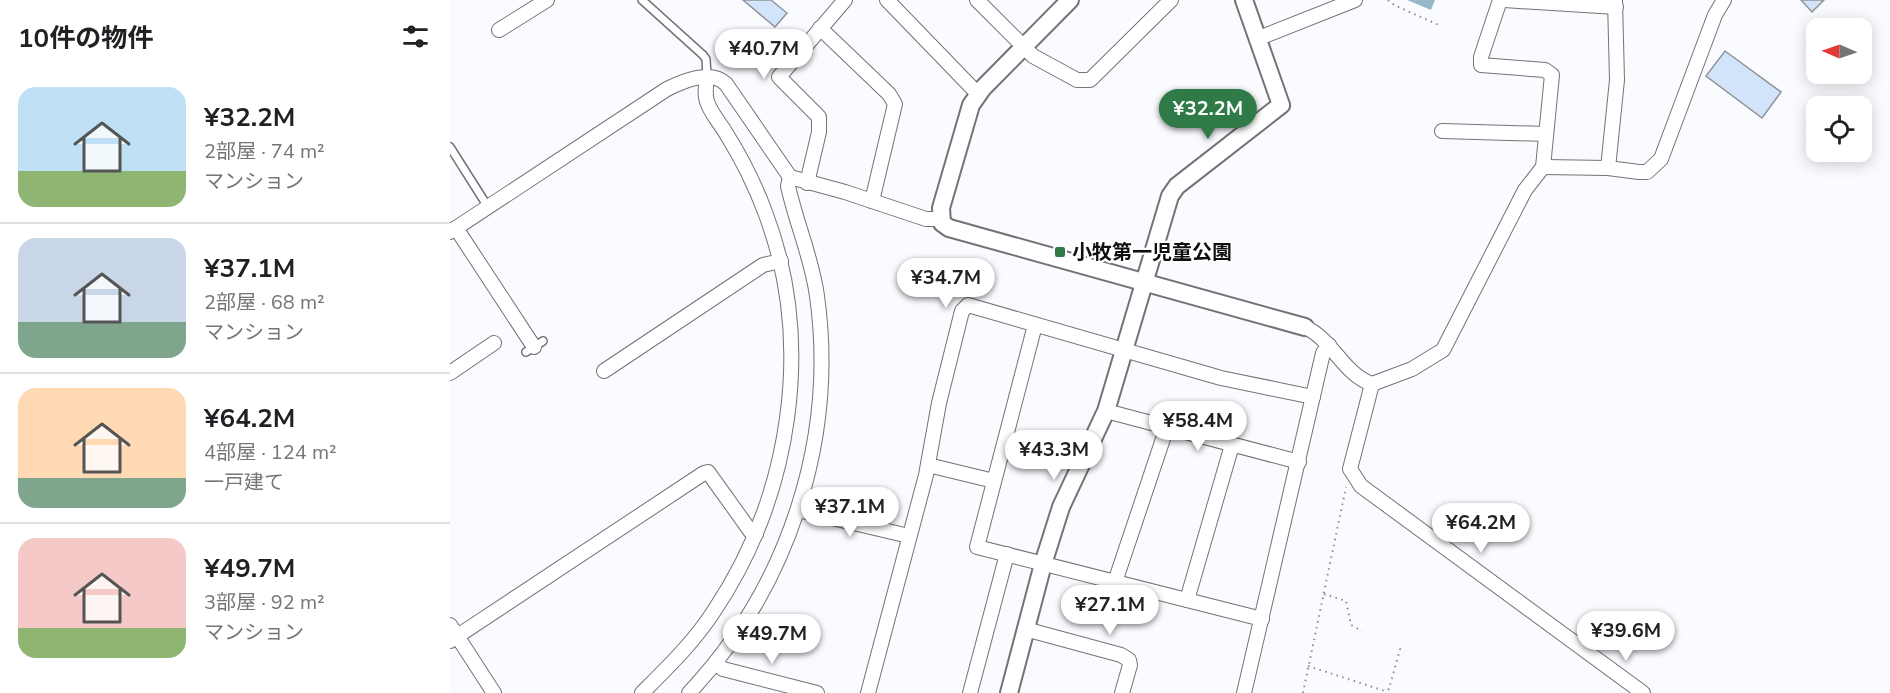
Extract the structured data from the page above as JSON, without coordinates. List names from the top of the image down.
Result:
{
  "places": {
    "transit": ["小牧第一児童公園"]
  },
  "north": "left",
  "page": {
    "heading": "10件の物件",
    "price": [
      "¥40.7M",
      "¥32.2M",
      "¥34.7M",
      "¥58.4M",
      "¥43.3M",
      "¥37.1M",
      "¥64.2M",
      "¥27.1M",
      "¥39.6M",
      "¥49.7M"
    ],
    "list": [
      {
        "name": "¥32.2M",
        "note": "2部屋 · 74 m² · マンション"
      },
      {
        "name": "¥37.1M",
        "note": "2部屋 · 68 m² · マンション"
      },
      {
        "name": "¥64.2M",
        "note": "4部屋 · 124 m² · 一戸建て"
      },
      {
        "name": "¥49.7M",
        "note": "3部屋 · 92 m² · マンション"
      }
    ]
  }
}
